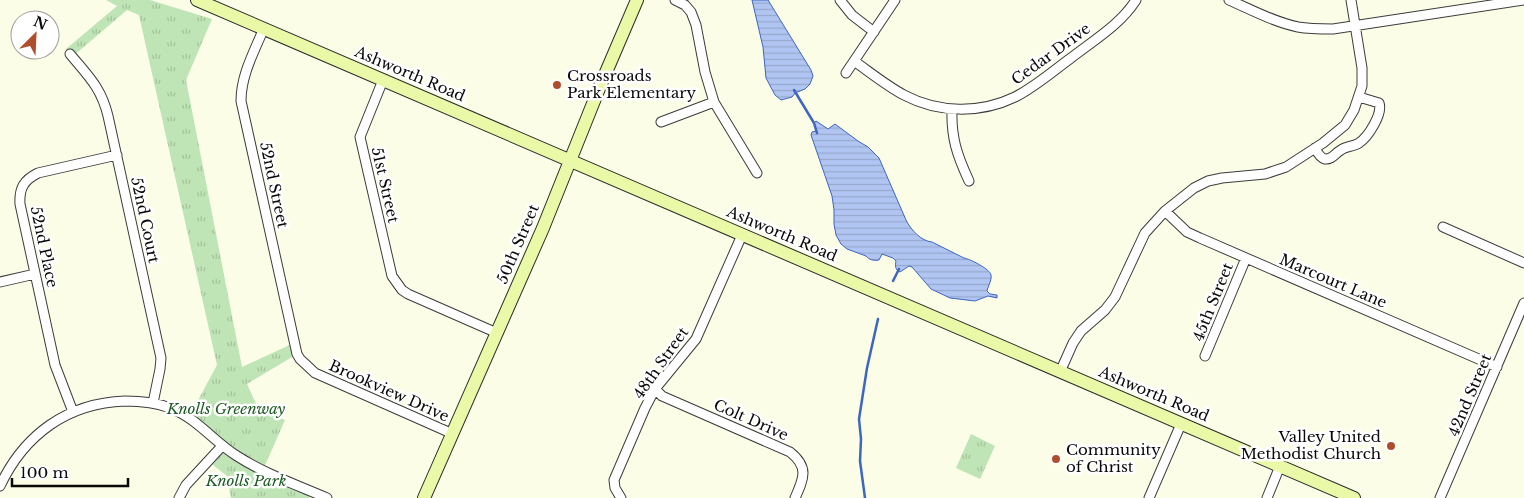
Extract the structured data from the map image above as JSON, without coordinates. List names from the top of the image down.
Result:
{
  "streets": {
    "main road": ["Ashworth Road", "50th Street"],
    "street": [
      "Cedar Drive",
      "52nd Street",
      "51st Street",
      "52nd Court",
      "52nd Place",
      "Marcourt Lane",
      "45th Street",
      "48th Street",
      "Brookview Drive",
      "42nd Street",
      "Colt Drive"
    ]
  },
  "crossings": [
    ["Ashworth Road", "52nd Street"],
    ["Ashworth Road", "51st Street"],
    ["Ashworth Road", "50th Street"],
    ["Ashworth Road", "48th Street"],
    ["52nd Street", "Brookview Drive"],
    ["51st Street", "50th Street"],
    ["52nd Court", "52nd Place"],
    ["50th Street", "Brookview Drive"],
    ["Marcourt Lane", "45th Street"],
    ["Marcourt Lane", "42nd Street"],
    ["48th Street", "Colt Drive"]
  ],
  "parks": ["Knolls Greenway", "Knolls Park"],
  "places": ["Crossroads Park Elementary", "Valley United Methodist Church", "Community of Christ"],
  "scale_bar": "100 m",
  "north": "top right"
}
